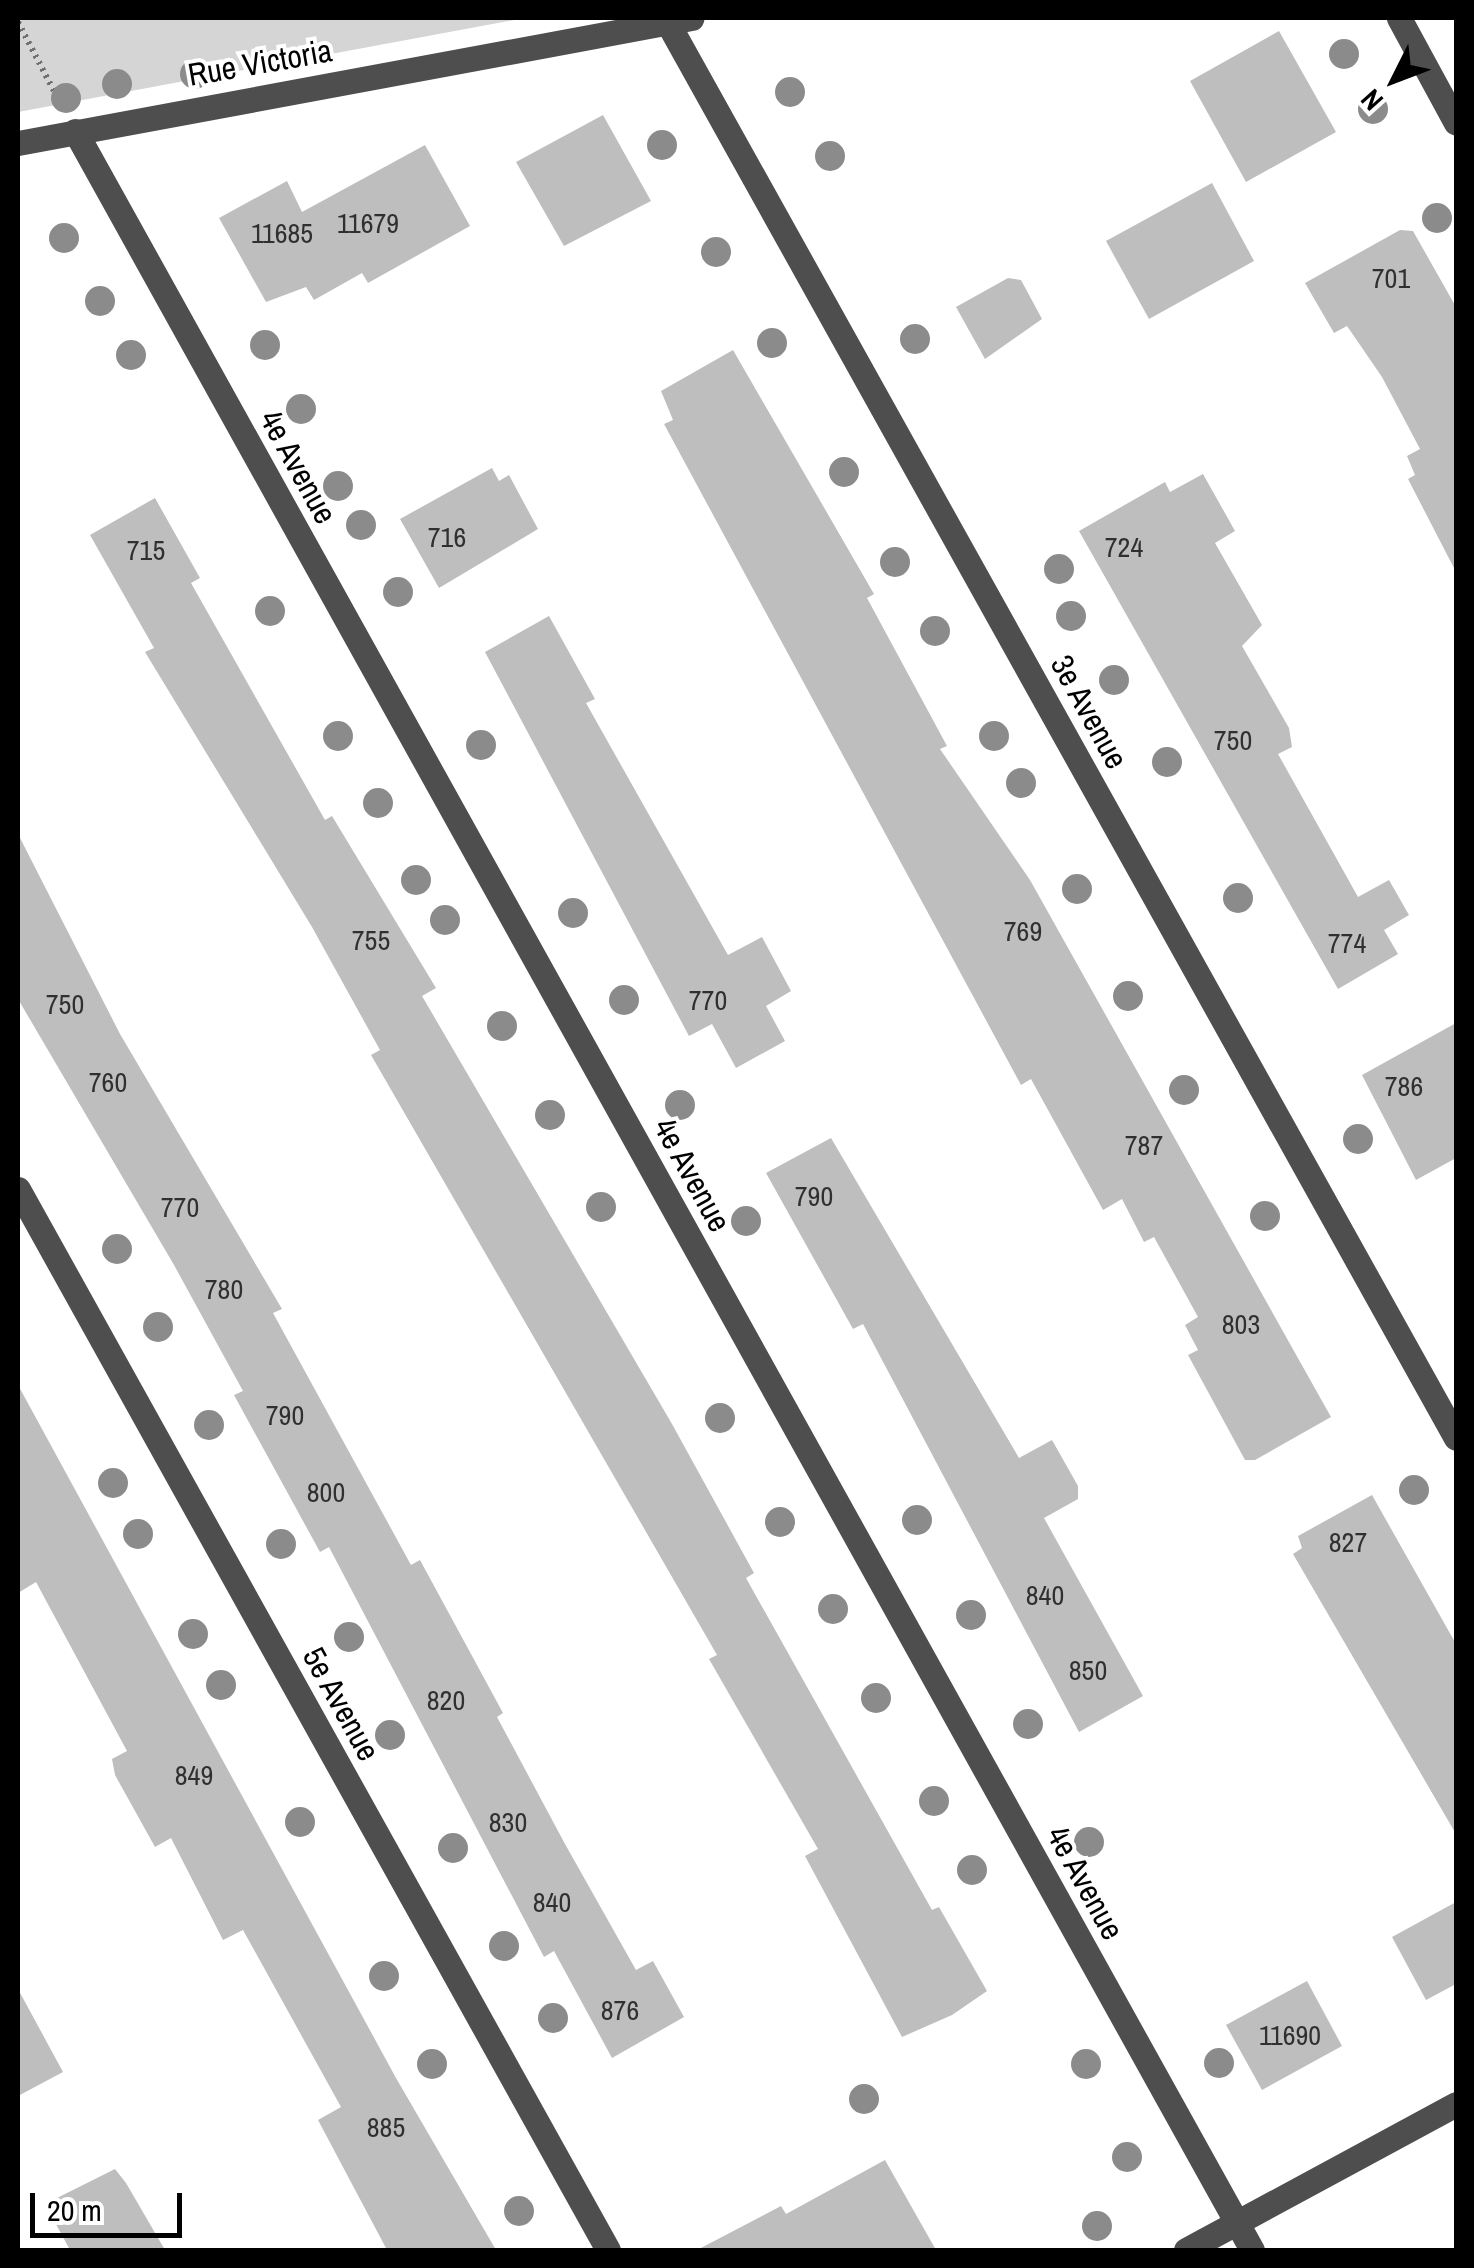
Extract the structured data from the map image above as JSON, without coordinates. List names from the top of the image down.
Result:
{
  "streets": {
    "street": [
      "Rue Victoria",
      "4e Avenue",
      "3e Avenue",
      "5e Avenue"
    ]
  },
  "crossings": [
    ["Rue Victoria", "4e Avenue"],
    ["Rue Victoria", "3e Avenue"]
  ],
  "house_numbers": [
    "11679",
    "11685",
    "701",
    "716",
    "724",
    "715",
    "750",
    "769",
    "755",
    "774",
    "770",
    "750",
    "760",
    "786",
    "787",
    "790",
    "770",
    "780",
    "803",
    "790",
    "800",
    "827",
    "840",
    "850",
    "820",
    "849",
    "830",
    "840",
    "876",
    "11690",
    "885"
  ],
  "scale_bar": "20 m",
  "north": "bottom left"
}
